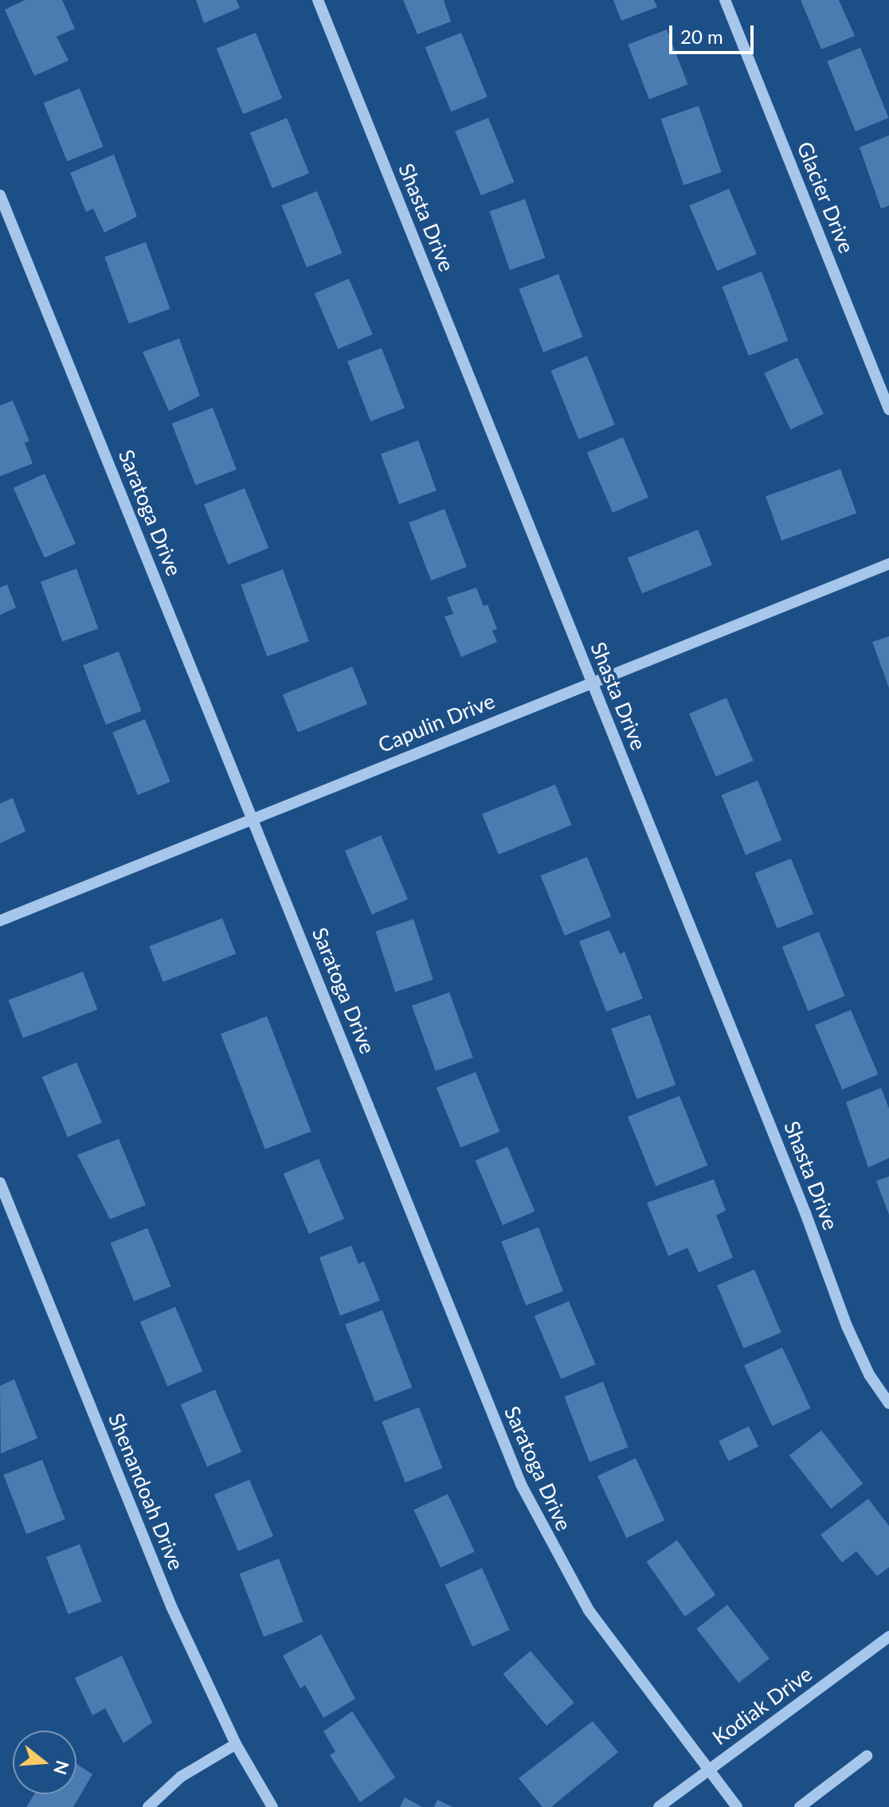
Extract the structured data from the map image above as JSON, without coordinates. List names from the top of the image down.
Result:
{
  "streets": {
    "street": [
      "Glacier Drive",
      "Shasta Drive",
      "Saratoga Drive",
      "Capulin Drive",
      "Shenandoah Drive",
      "Kodiak Drive"
    ]
  },
  "crossings": [
    ["Shasta Drive", "Capulin Drive"],
    ["Saratoga Drive", "Capulin Drive"],
    ["Saratoga Drive", "Kodiak Drive"]
  ],
  "scale_bar": "20 m",
  "north": "right"
}
